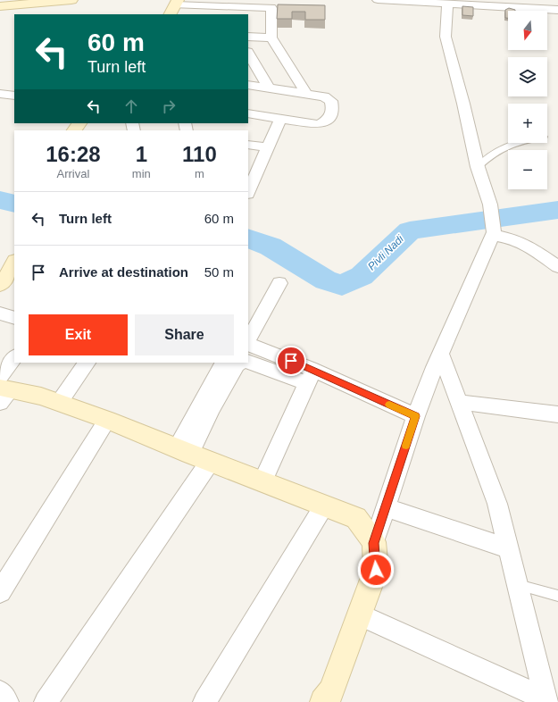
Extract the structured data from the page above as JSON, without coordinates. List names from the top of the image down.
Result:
{
  "water": ["Pivli Nadi"],
  "north": "bottom",
  "page": {
    "map_buttons": ["+", "−"],
    "turn": ["60 m", "Turn left"],
    "eta": [
      "16:28",
      "Arrival",
      "1",
      "min",
      "110",
      "m"
    ],
    "list": [
      {
        "name": "Turn left",
        "value": "60 m"
      },
      {
        "name": "Arrive at destination",
        "value": "50 m"
      }
    ],
    "buttons": ["Exit", "Share"]
  }
}
